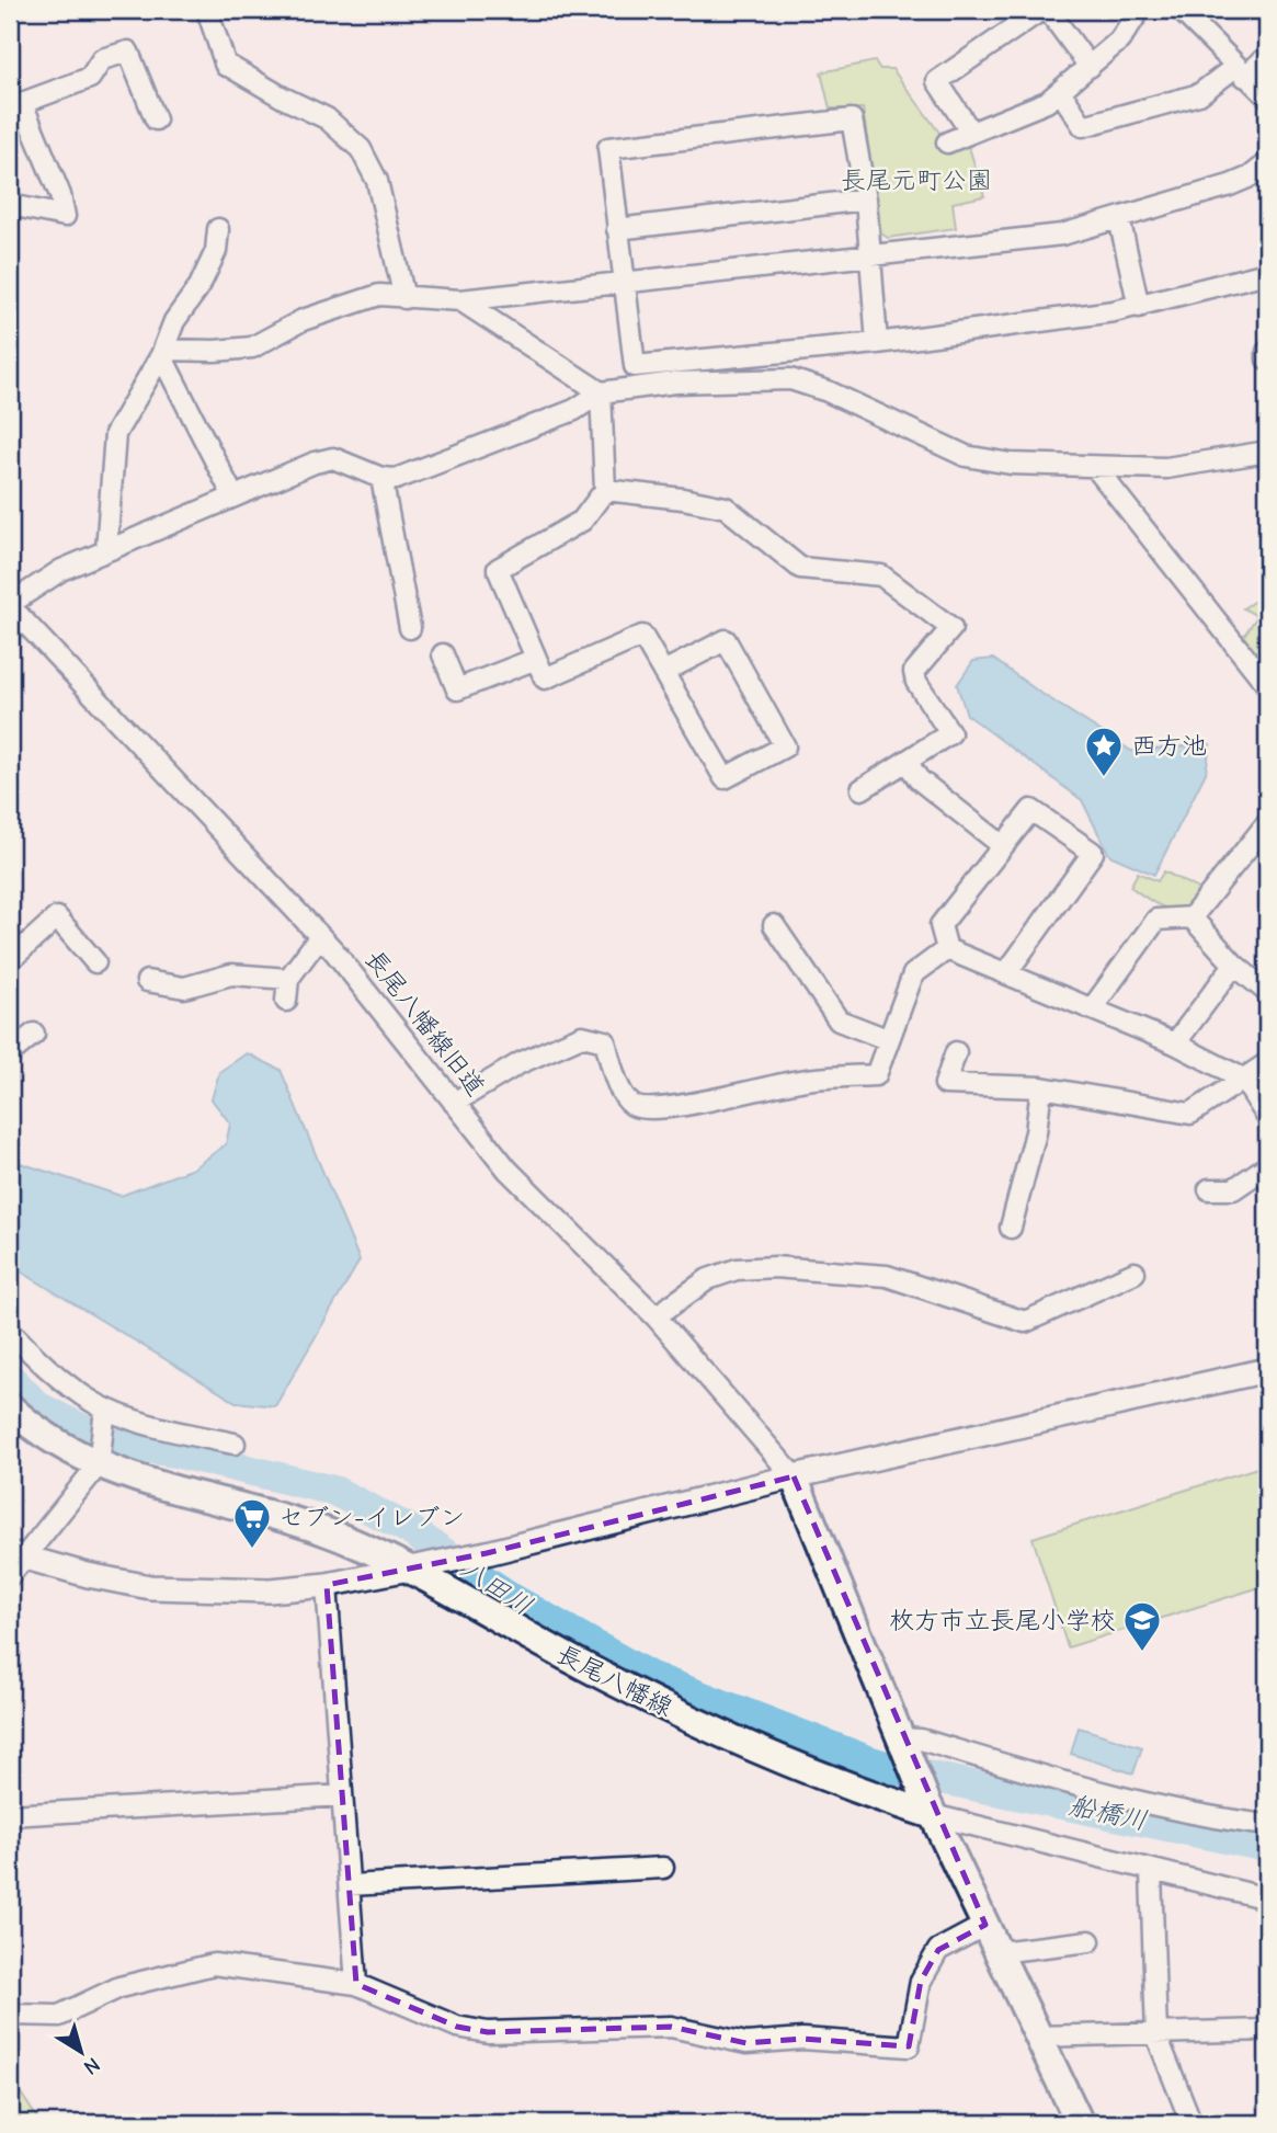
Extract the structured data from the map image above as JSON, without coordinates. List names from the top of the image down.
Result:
{
  "streets": {
    "main road": ["長尾八幡線"],
    "street": ["長尾八幡線旧道"]
  },
  "water": ["八田川", "船橋川"],
  "parks": ["長尾元町公園"],
  "places": {
    "place": ["西方池"],
    "supermarket": ["セブン-イレブン"],
    "school or university": ["枚方市立長尾小学校"]
  },
  "north": "bottom right"
}
